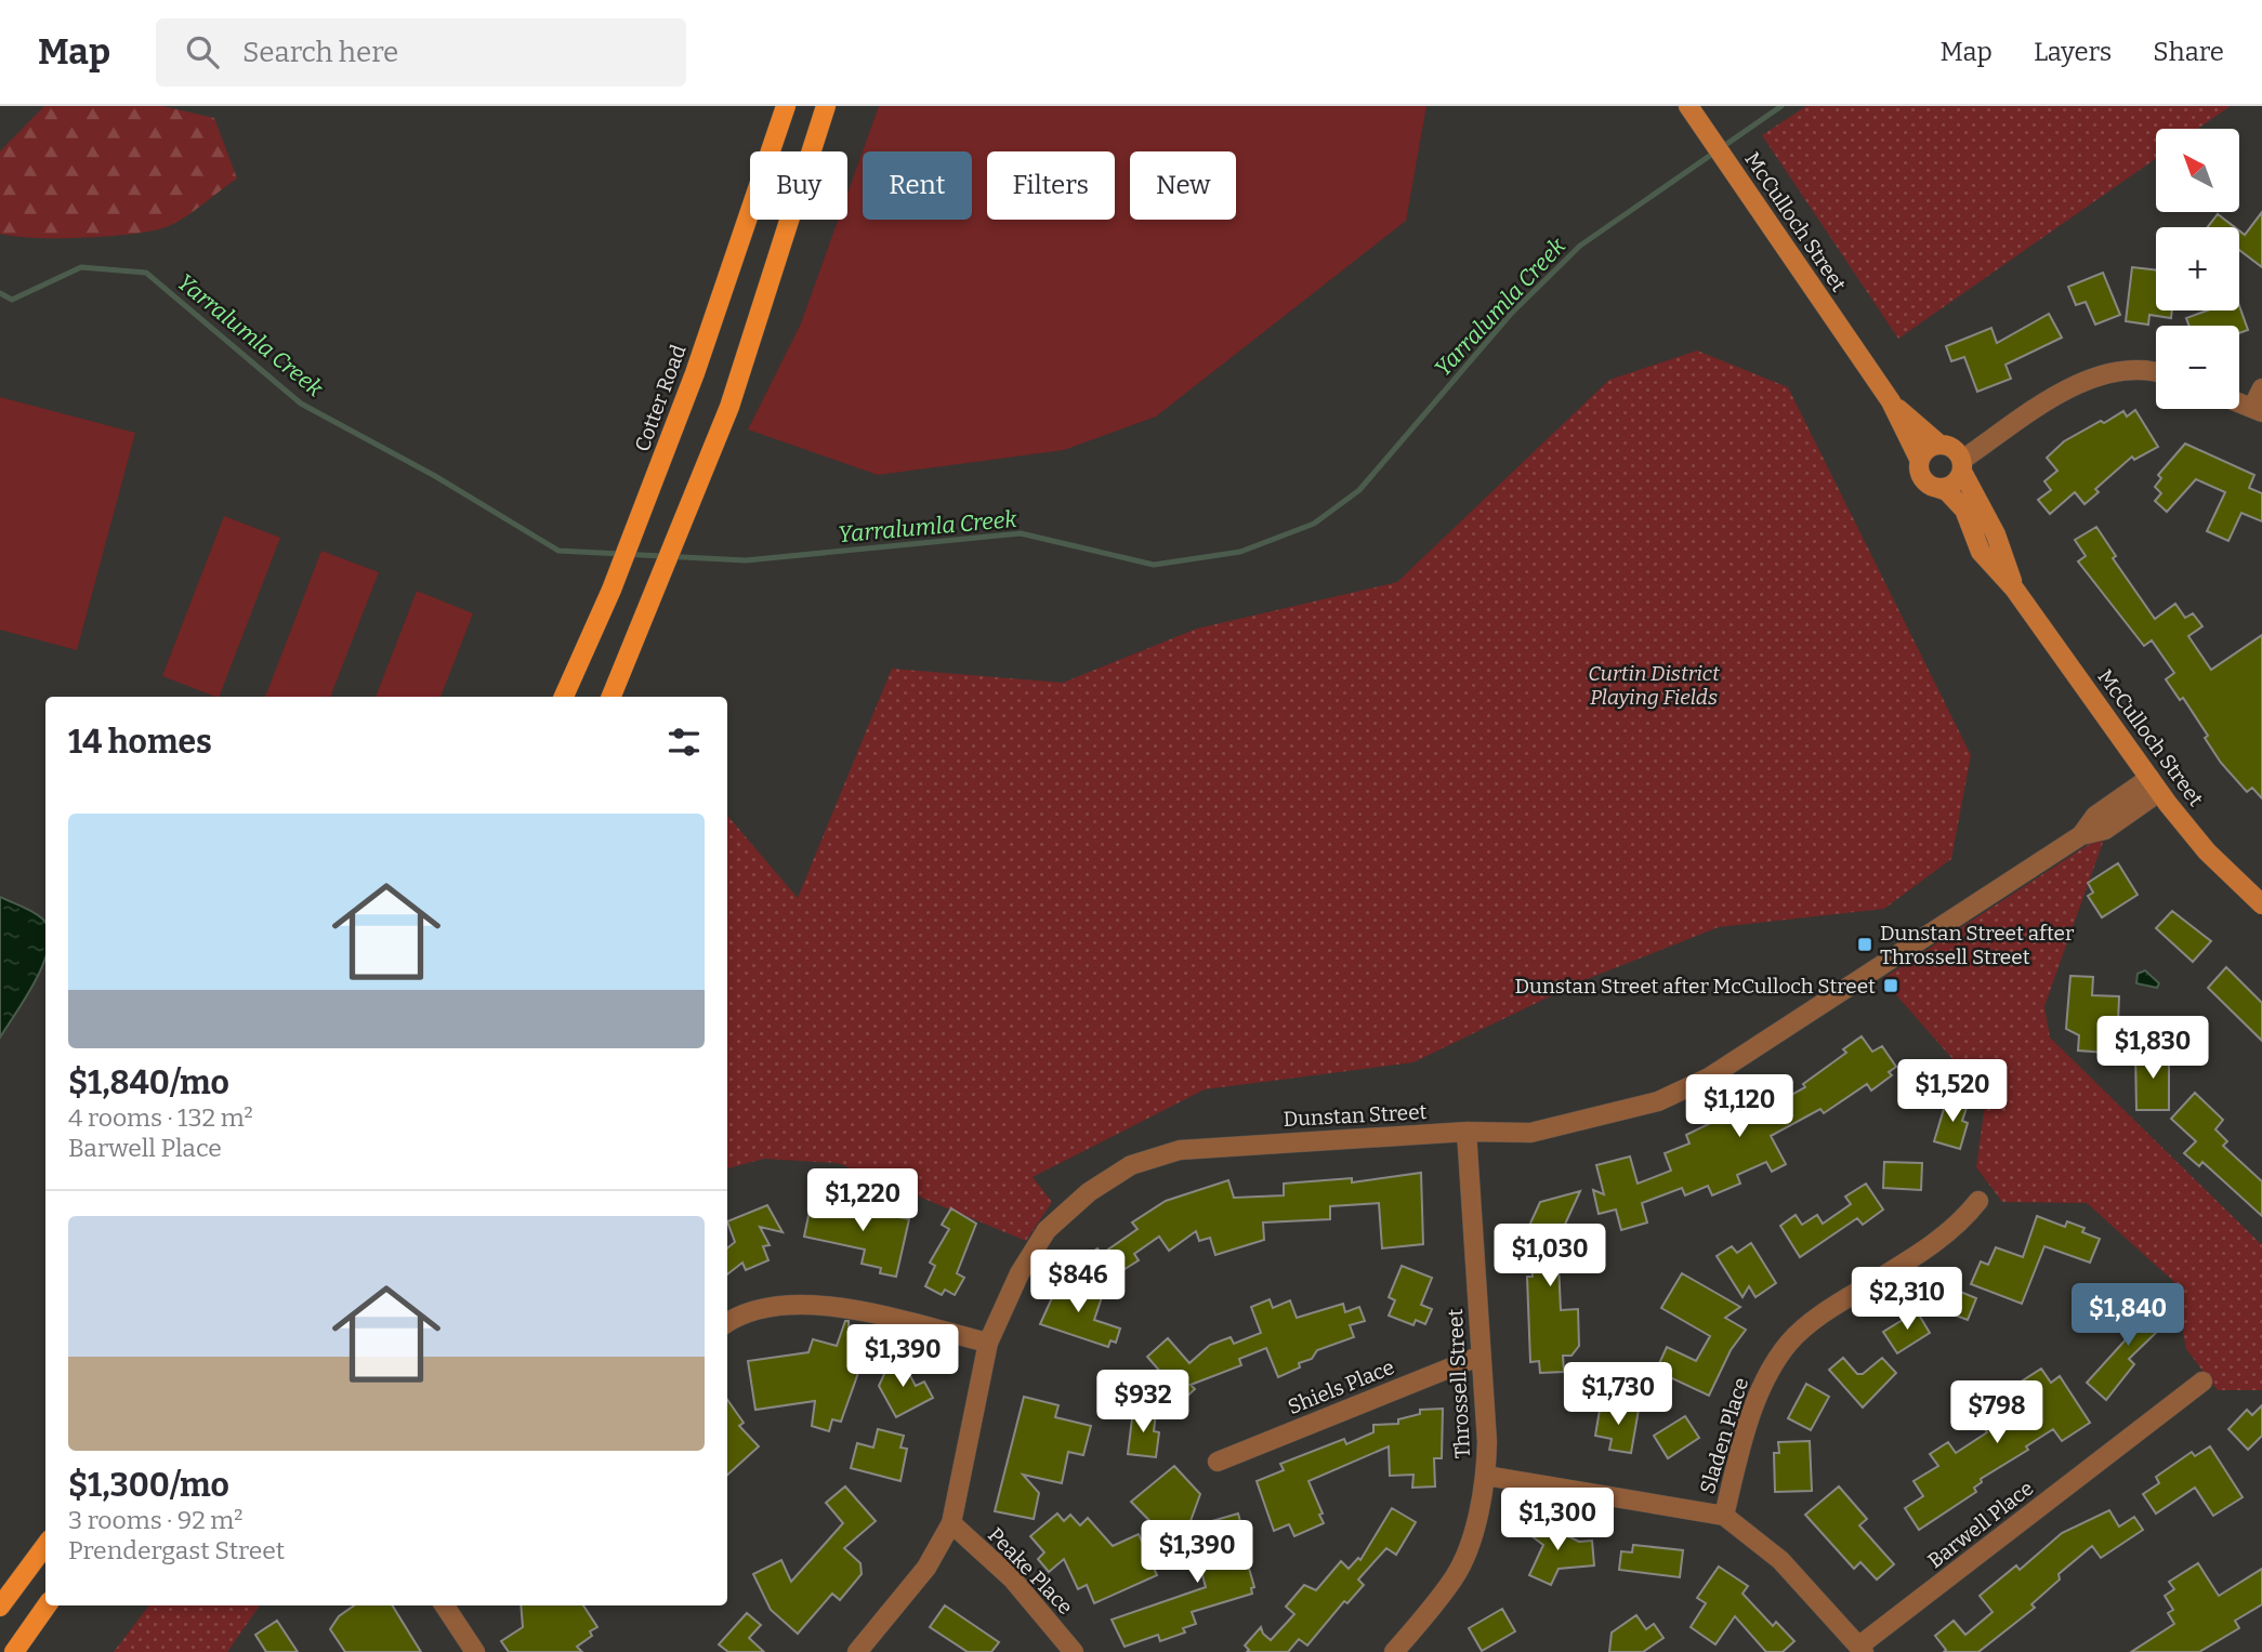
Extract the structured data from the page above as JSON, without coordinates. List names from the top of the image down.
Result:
{
  "streets": {
    "main road": ["McCulloch Street", "Cotter Road"],
    "street": [
      "Dunstan Street",
      "Throssell Street",
      "Shiels Place",
      "Sladen Place",
      "Barwell Place",
      "Peake Place"
    ]
  },
  "crossings": [
    ["McCulloch Street", "Dunstan Street"],
    ["Dunstan Street", "Throssell Street"],
    ["Dunstan Street", "Peake Place"],
    ["Throssell Street", "Shiels Place"]
  ],
  "water": ["Yarralumla Creek"],
  "parks": ["Curtin District Playing Fields"],
  "places": {
    "transit": ["Dunstan Street after Throssell Street", "Dunstan Street after McCulloch Street"]
  },
  "north": "top left",
  "page": {
    "header": "Map",
    "search": "Search here",
    "nav": ["Map", "Layers", "Share"],
    "map_buttons": ["+", "−"],
    "chip": [
      "Buy",
      "Rent",
      "Filters",
      "New"
    ],
    "heading": "14 homes",
    "list": [
      {
        "name": "$1,840/mo",
        "note": "4 rooms · 132 m² · Barwell Place"
      },
      {
        "name": "$1,300/mo",
        "note": "3 rooms · 92 m² · Prendergast Street"
      }
    ],
    "price": [
      "$1,830",
      "$1,520",
      "$1,120",
      "$1,220",
      "$1,030",
      "$846",
      "$2,310",
      "$1,840",
      "$1,390",
      "$1,730",
      "$932",
      "$798",
      "$1,300",
      "$1,390"
    ]
  }
}
